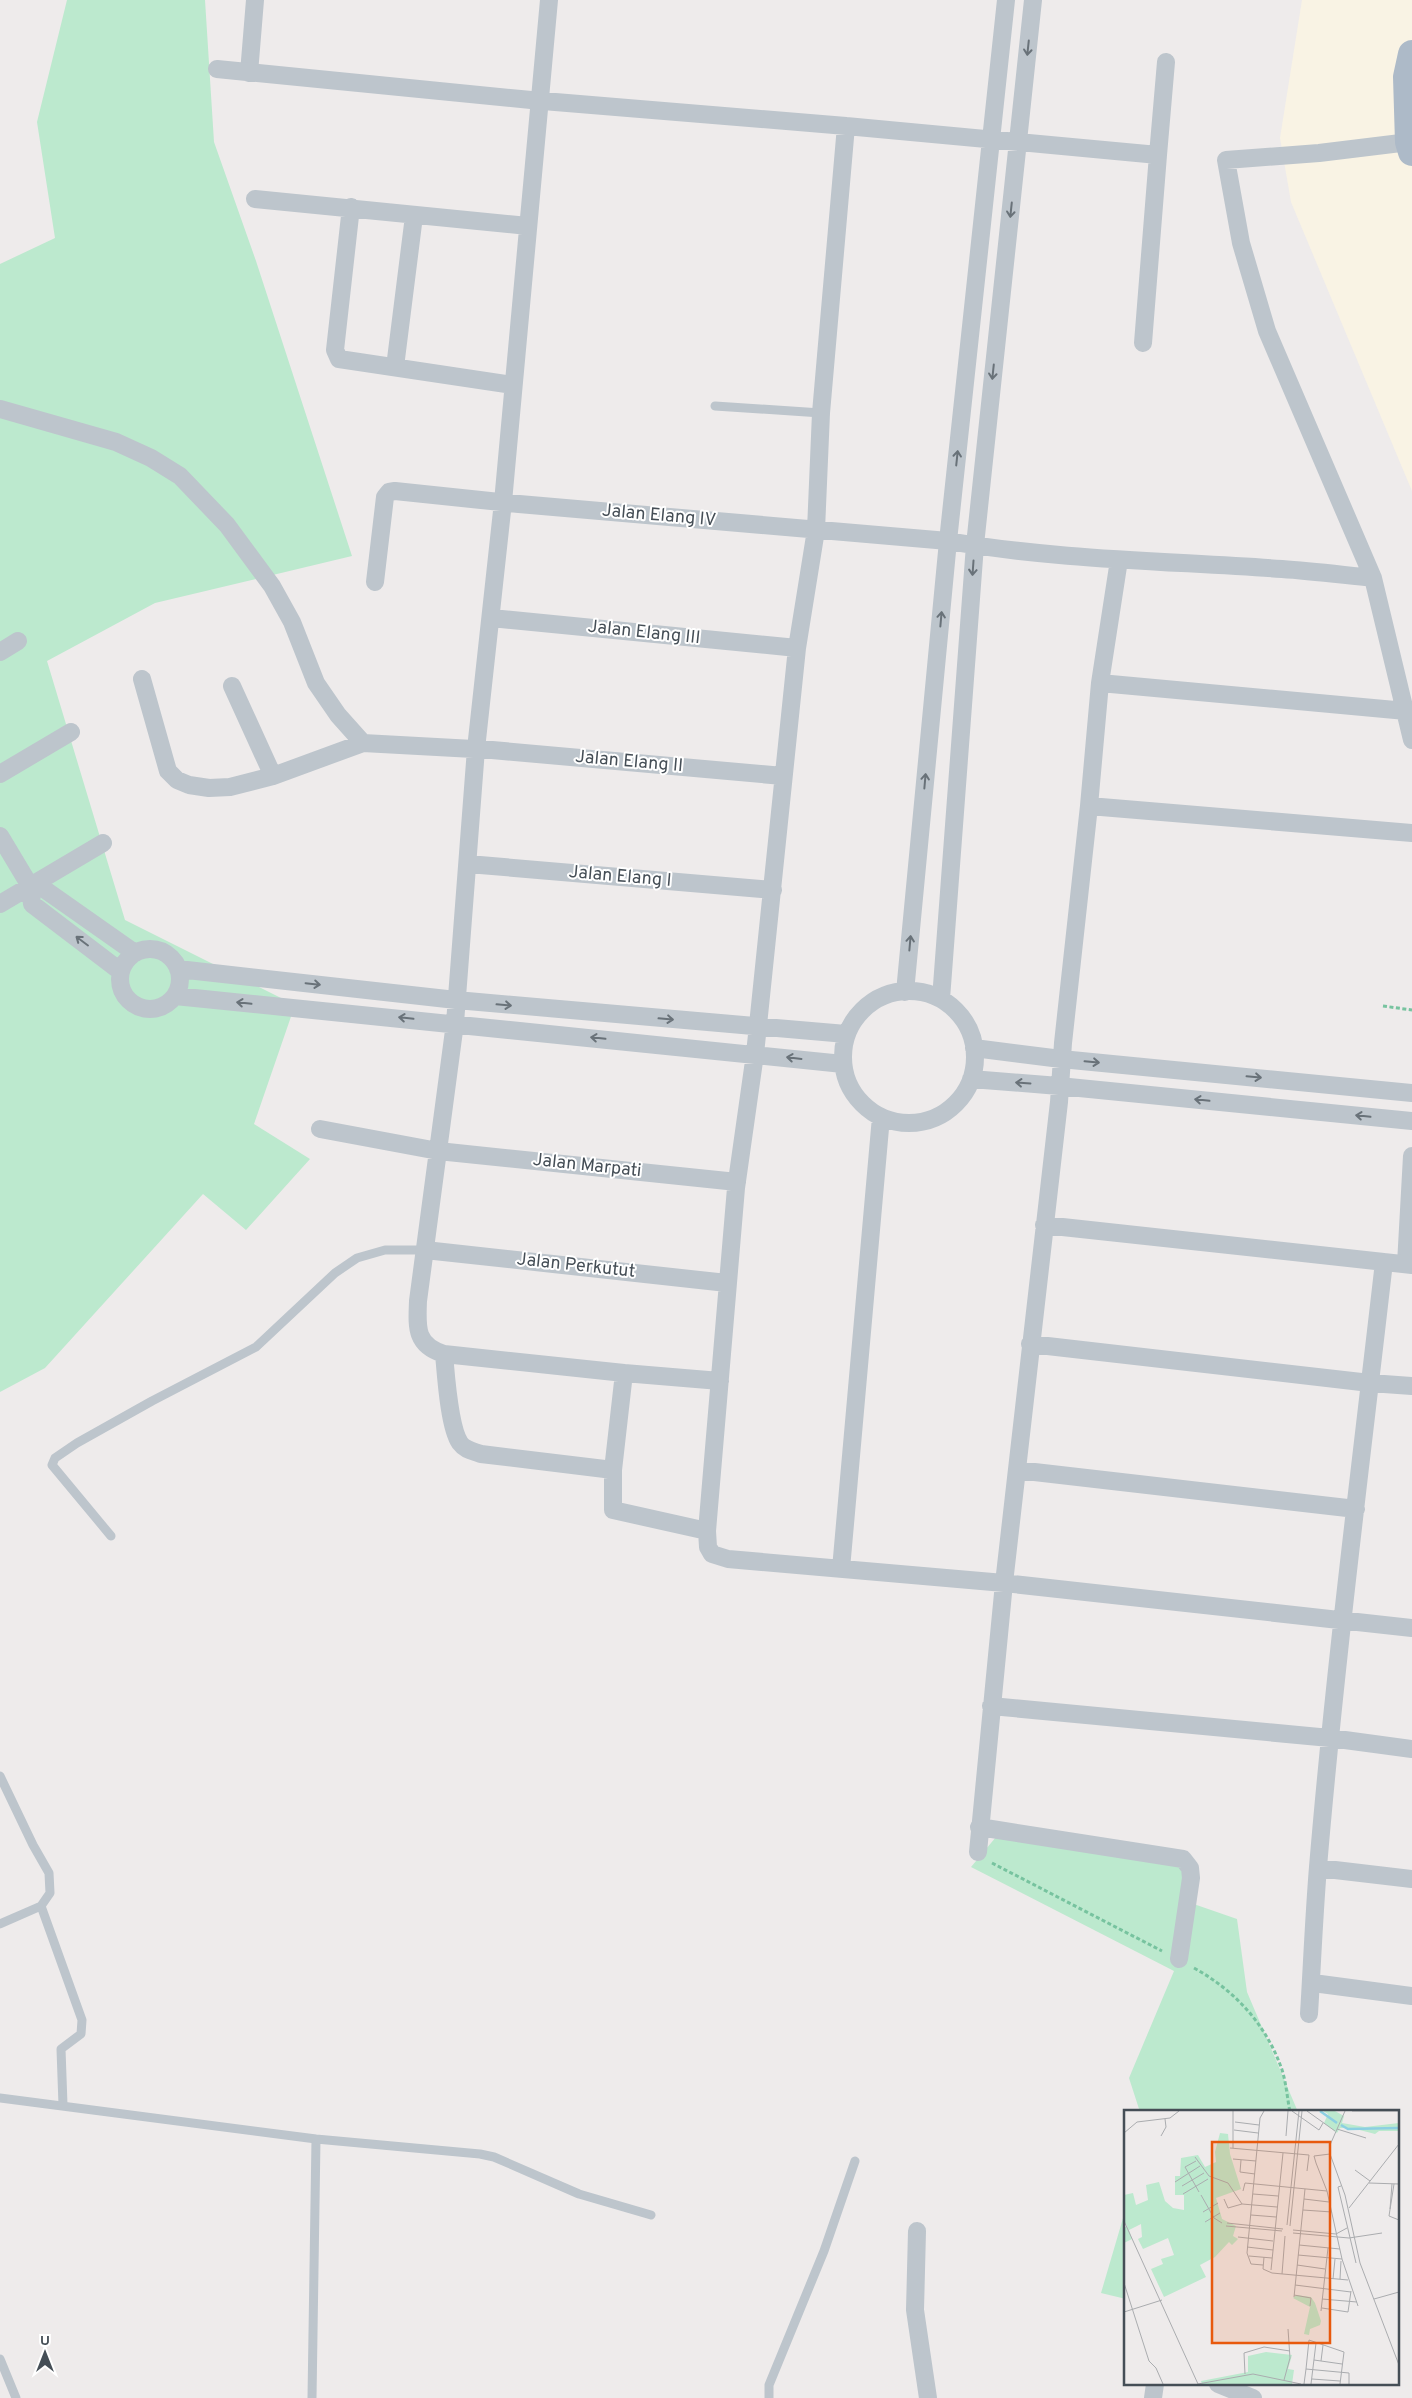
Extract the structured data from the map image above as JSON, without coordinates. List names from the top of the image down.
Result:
{
  "streets": {
    "street": [
      "Jalan Elang IV",
      "Jalan Elang III",
      "Jalan Elang II",
      "Jalan Elang I",
      "Jalan Marpati",
      "Jalan Perkutut"
    ]
  },
  "north": "top"
}
